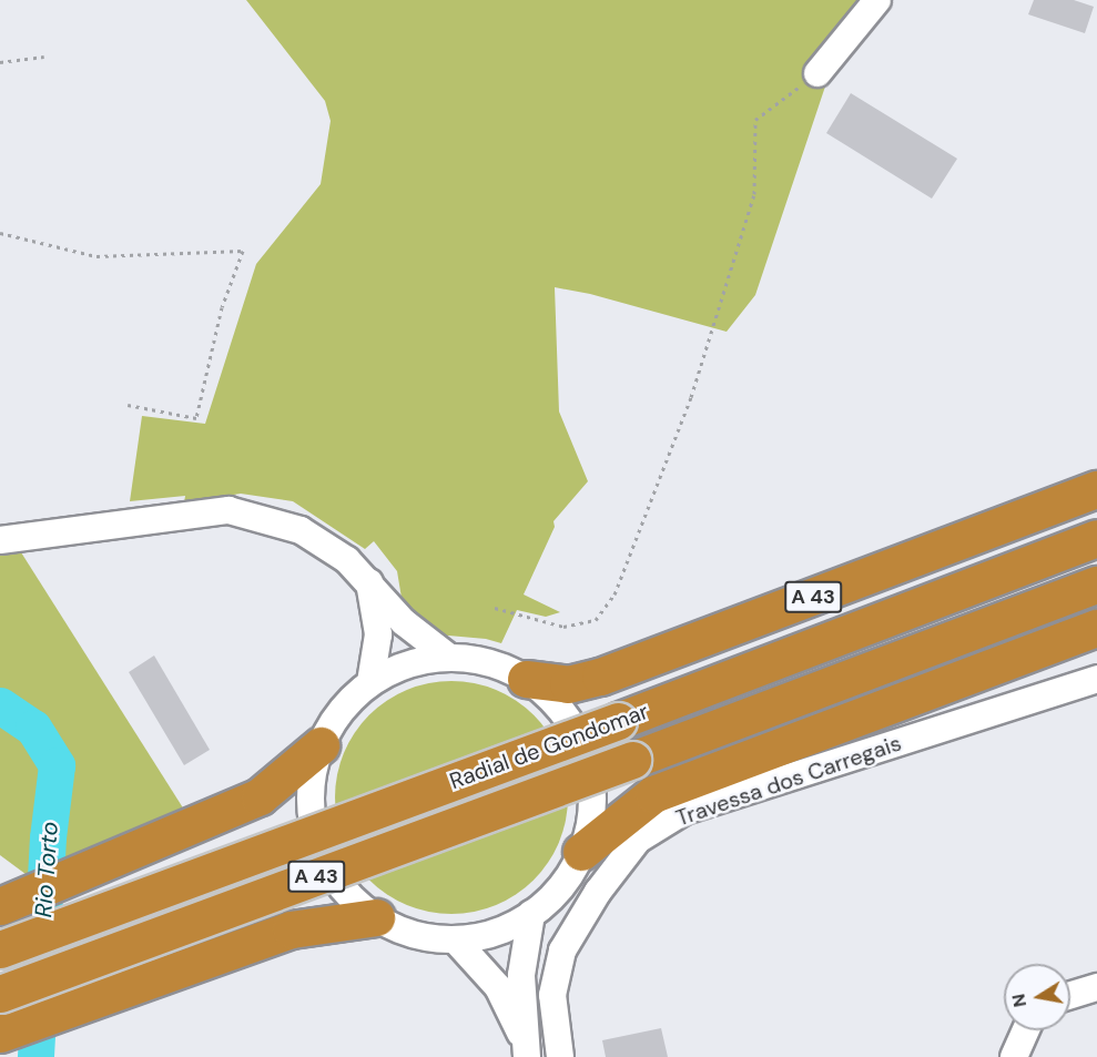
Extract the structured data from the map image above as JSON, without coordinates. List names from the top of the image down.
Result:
{
  "streets": {
    "highway": ["A 43", "Radial de Gondomar"],
    "street": ["Travessa dos Carregais"]
  },
  "water": ["Rio Torto"],
  "north": "left"
}
